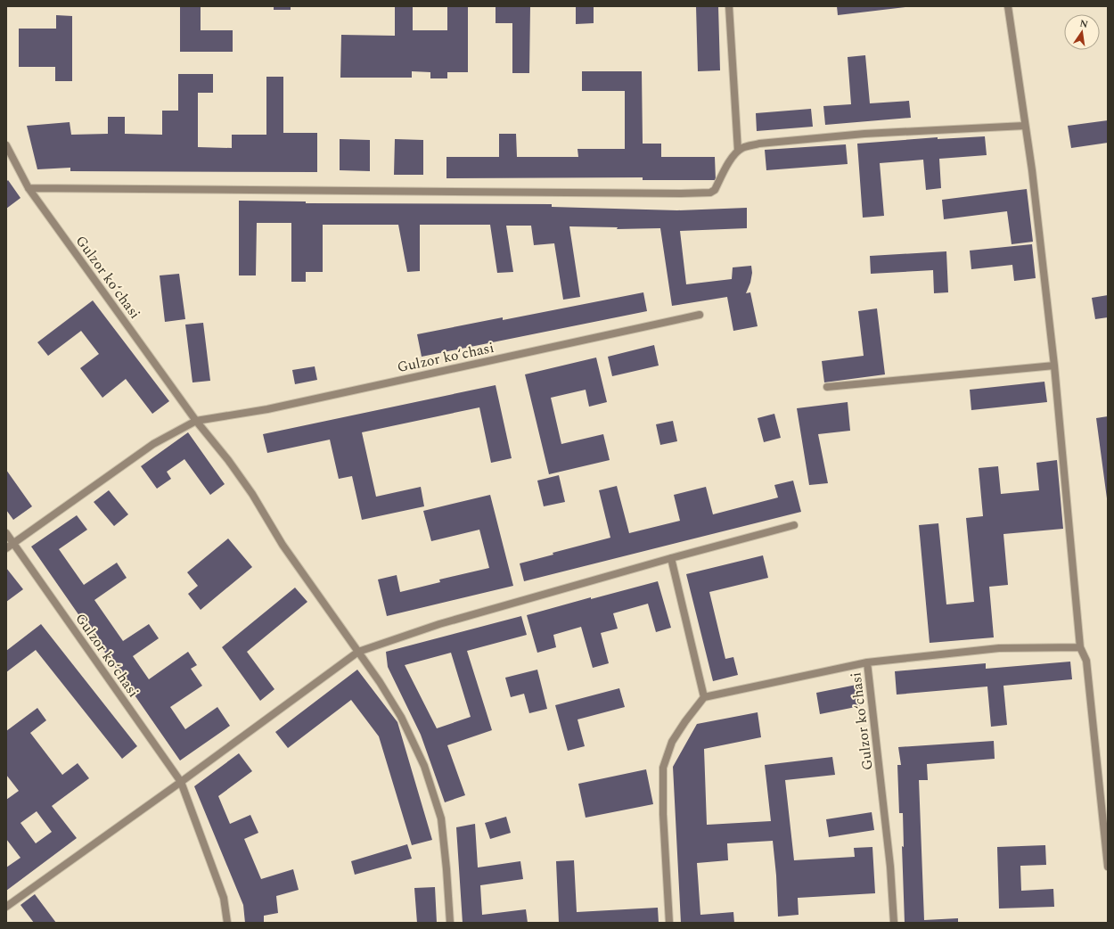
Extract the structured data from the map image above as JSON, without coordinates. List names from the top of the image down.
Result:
{
  "streets": {
    "street": ["Gulzor koʻchasi"]
  },
  "north": "top"
}
